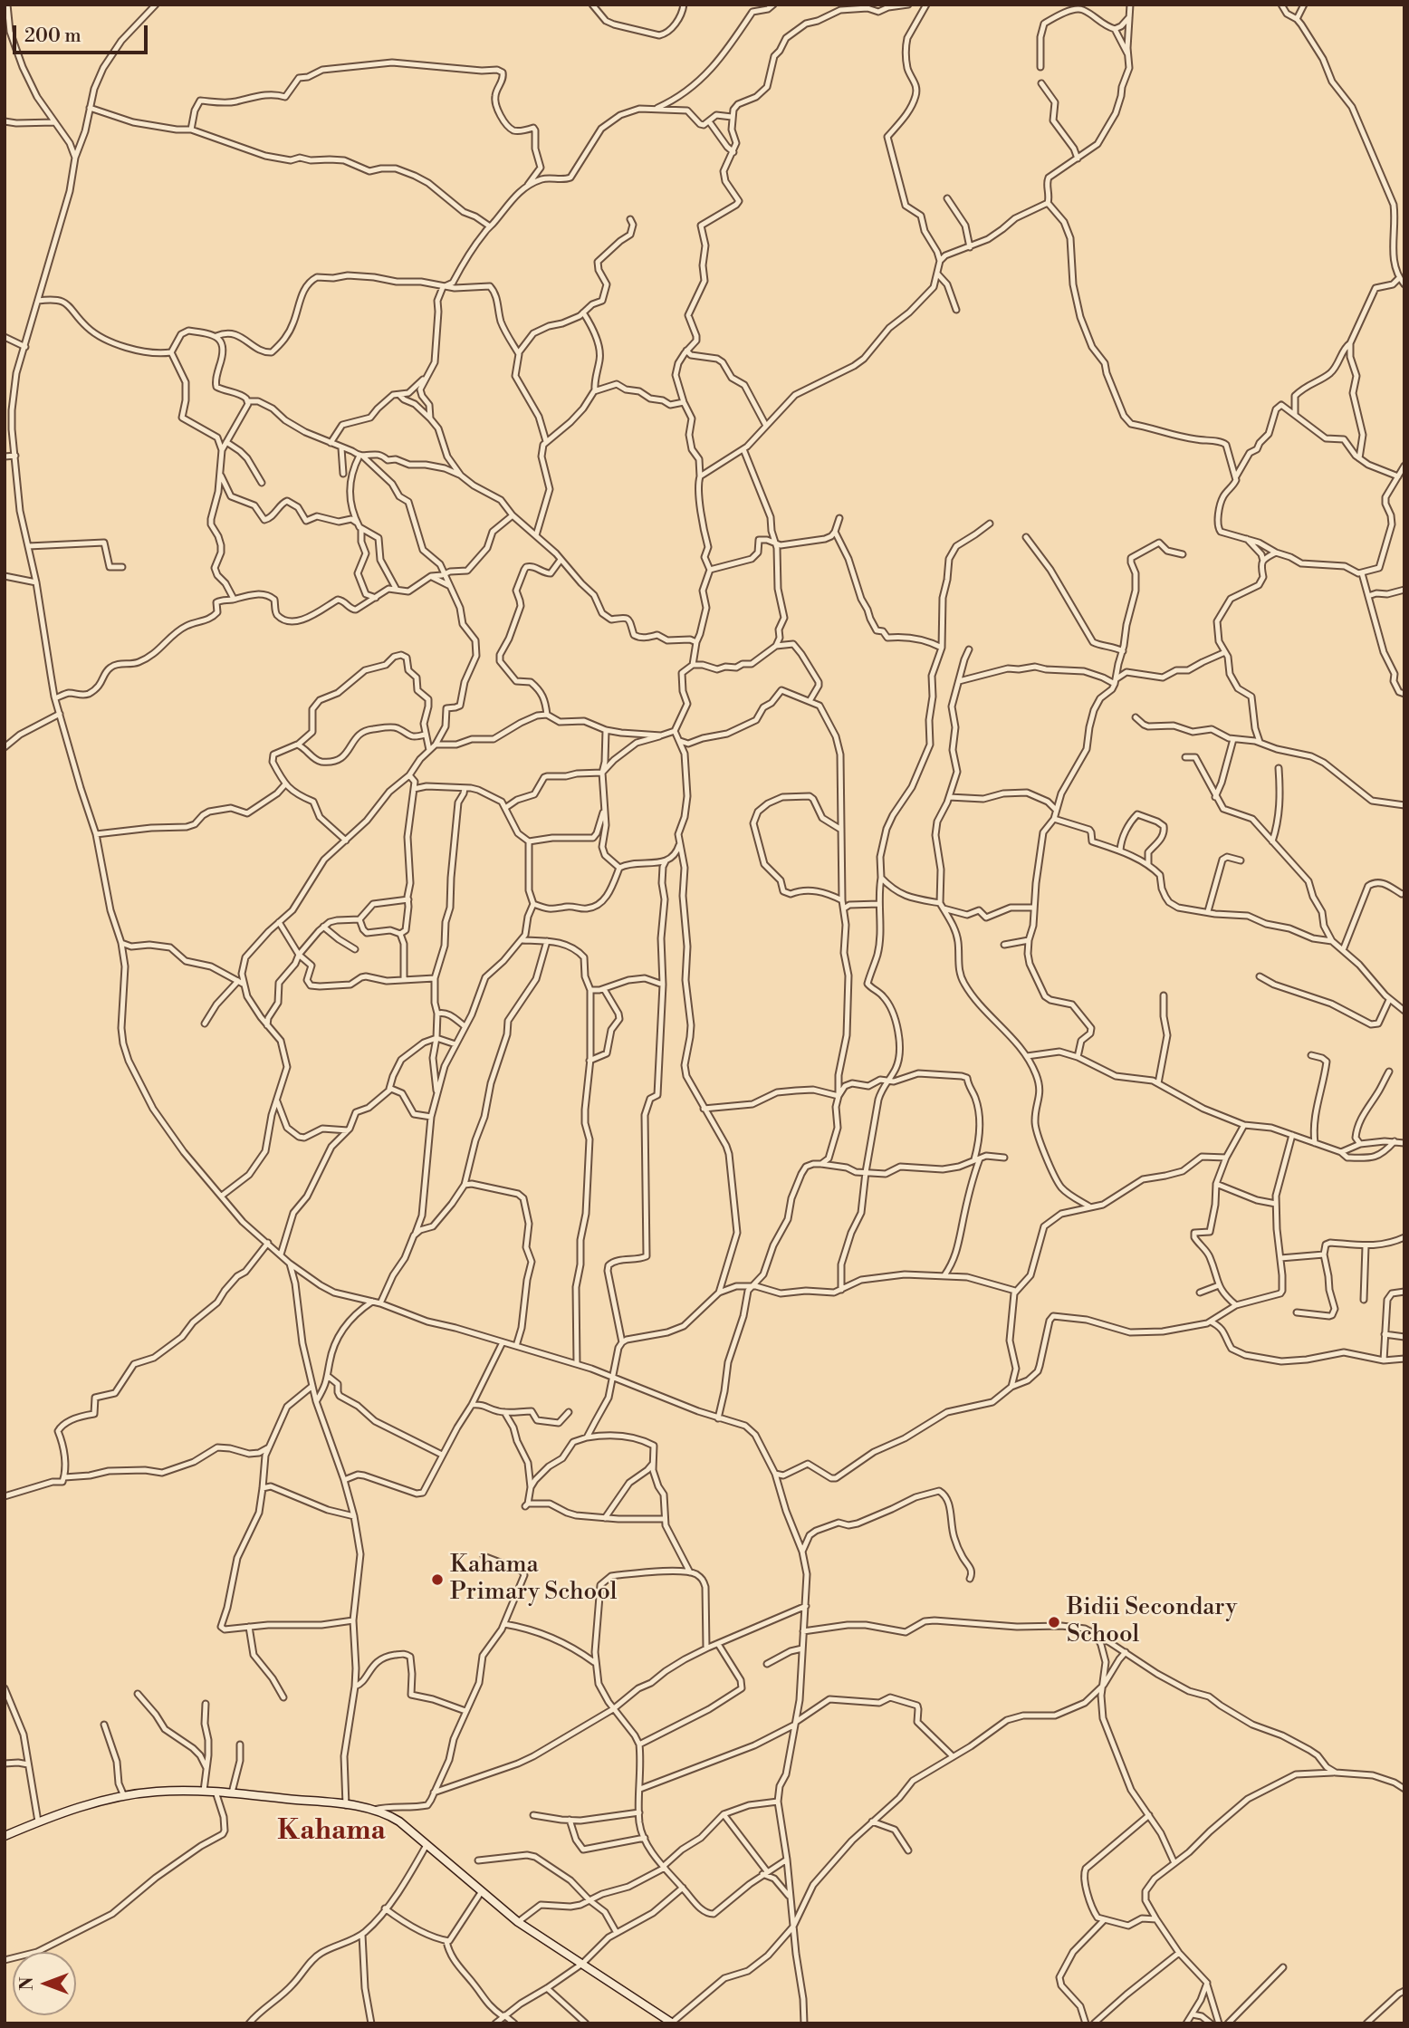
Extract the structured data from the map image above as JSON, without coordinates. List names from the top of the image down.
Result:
{
  "districts": ["Kahama"],
  "places": ["Kahama Primary School", "Bidii Secondary School"],
  "scale_bar": "200 m",
  "north": "left"
}
